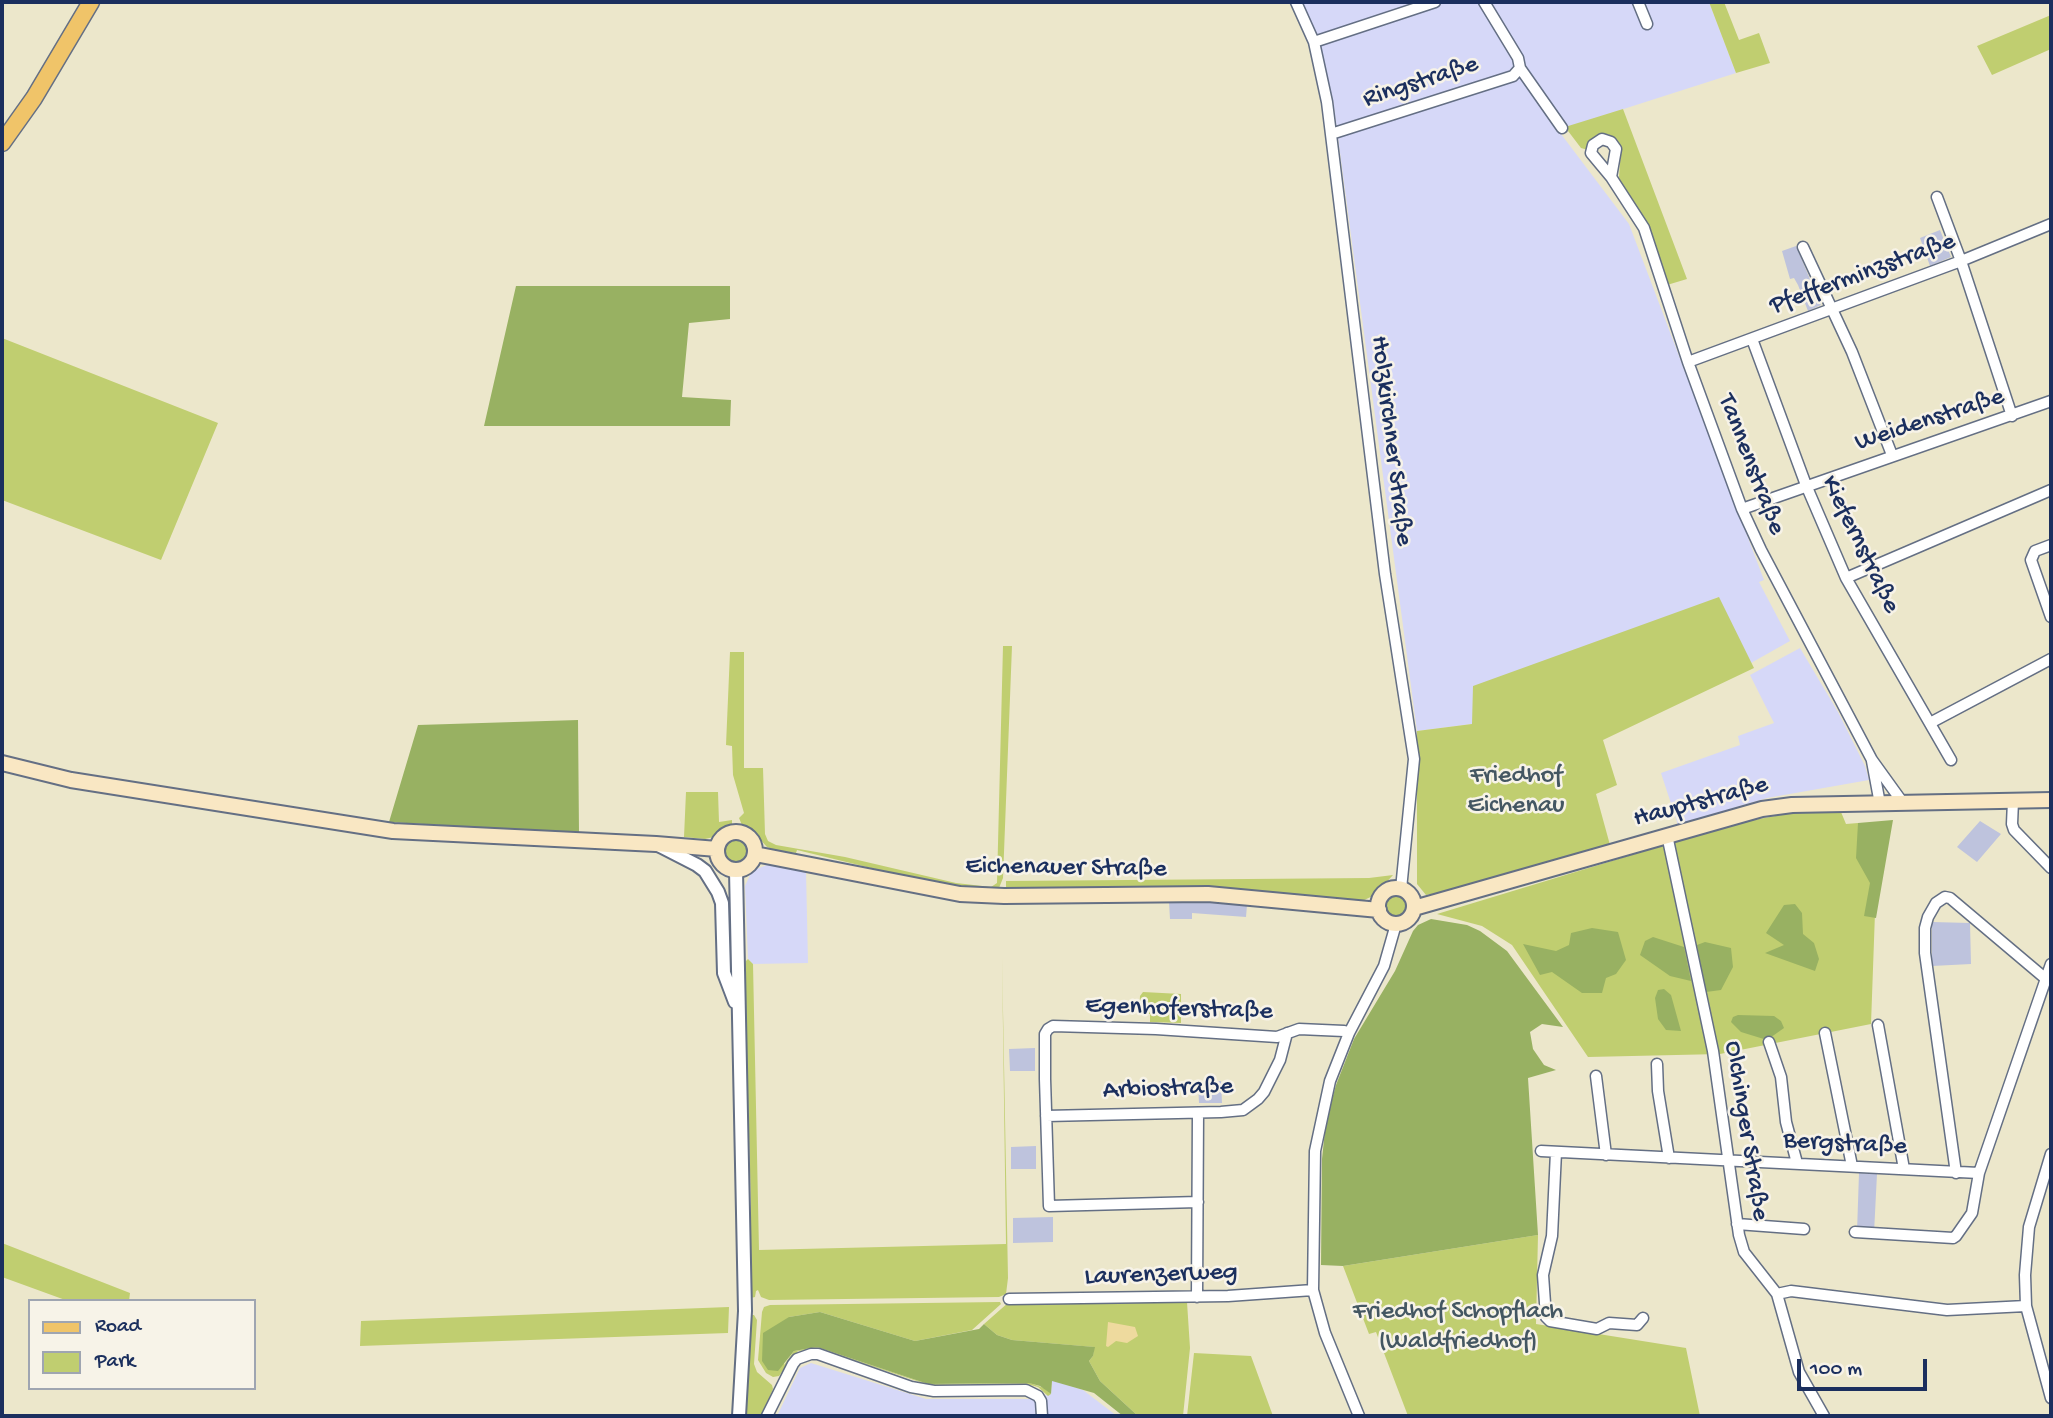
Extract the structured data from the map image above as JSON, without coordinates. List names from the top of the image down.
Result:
{
  "streets": {
    "main road": ["Hauptstraße", "Eichenauer Straße"],
    "street": [
      "Ringstraße",
      "Pfefferminzstraße",
      "Weidenstraße",
      "Holzkirchner Straße",
      "Tannenstraße",
      "Kiefernstraße",
      "Egenhoferstraße",
      "Arbiostraße",
      "Olchinger Straße",
      "Bergstraße",
      "Laurenzerweg"
    ]
  },
  "crossings": [
    ["Ringstraße", "Holzkirchner Straße"],
    ["Pfefferminzstraße", "Tannenstraße"],
    ["Pfefferminzstraße", "Kiefernstraße"],
    ["Weidenstraße", "Tannenstraße"],
    ["Weidenstraße", "Kiefernstraße"],
    ["Holzkirchner Straße", "Hauptstraße"],
    ["Holzkirchner Straße", "Eichenauer Straße"],
    ["Tannenstraße", "Hauptstraße"],
    ["Hauptstraße", "Eichenauer Straße"],
    ["Hauptstraße", "Olchinger Straße"],
    ["Egenhoferstraße", "Arbiostraße"],
    ["Olchinger Straße", "Bergstraße"]
  ],
  "parks": ["Friedhof Eichenau", "Friedhof Schopflach (Waldfriedhof)"],
  "legend": ["Road", "Park"],
  "scale_bar": "100 m"
}
